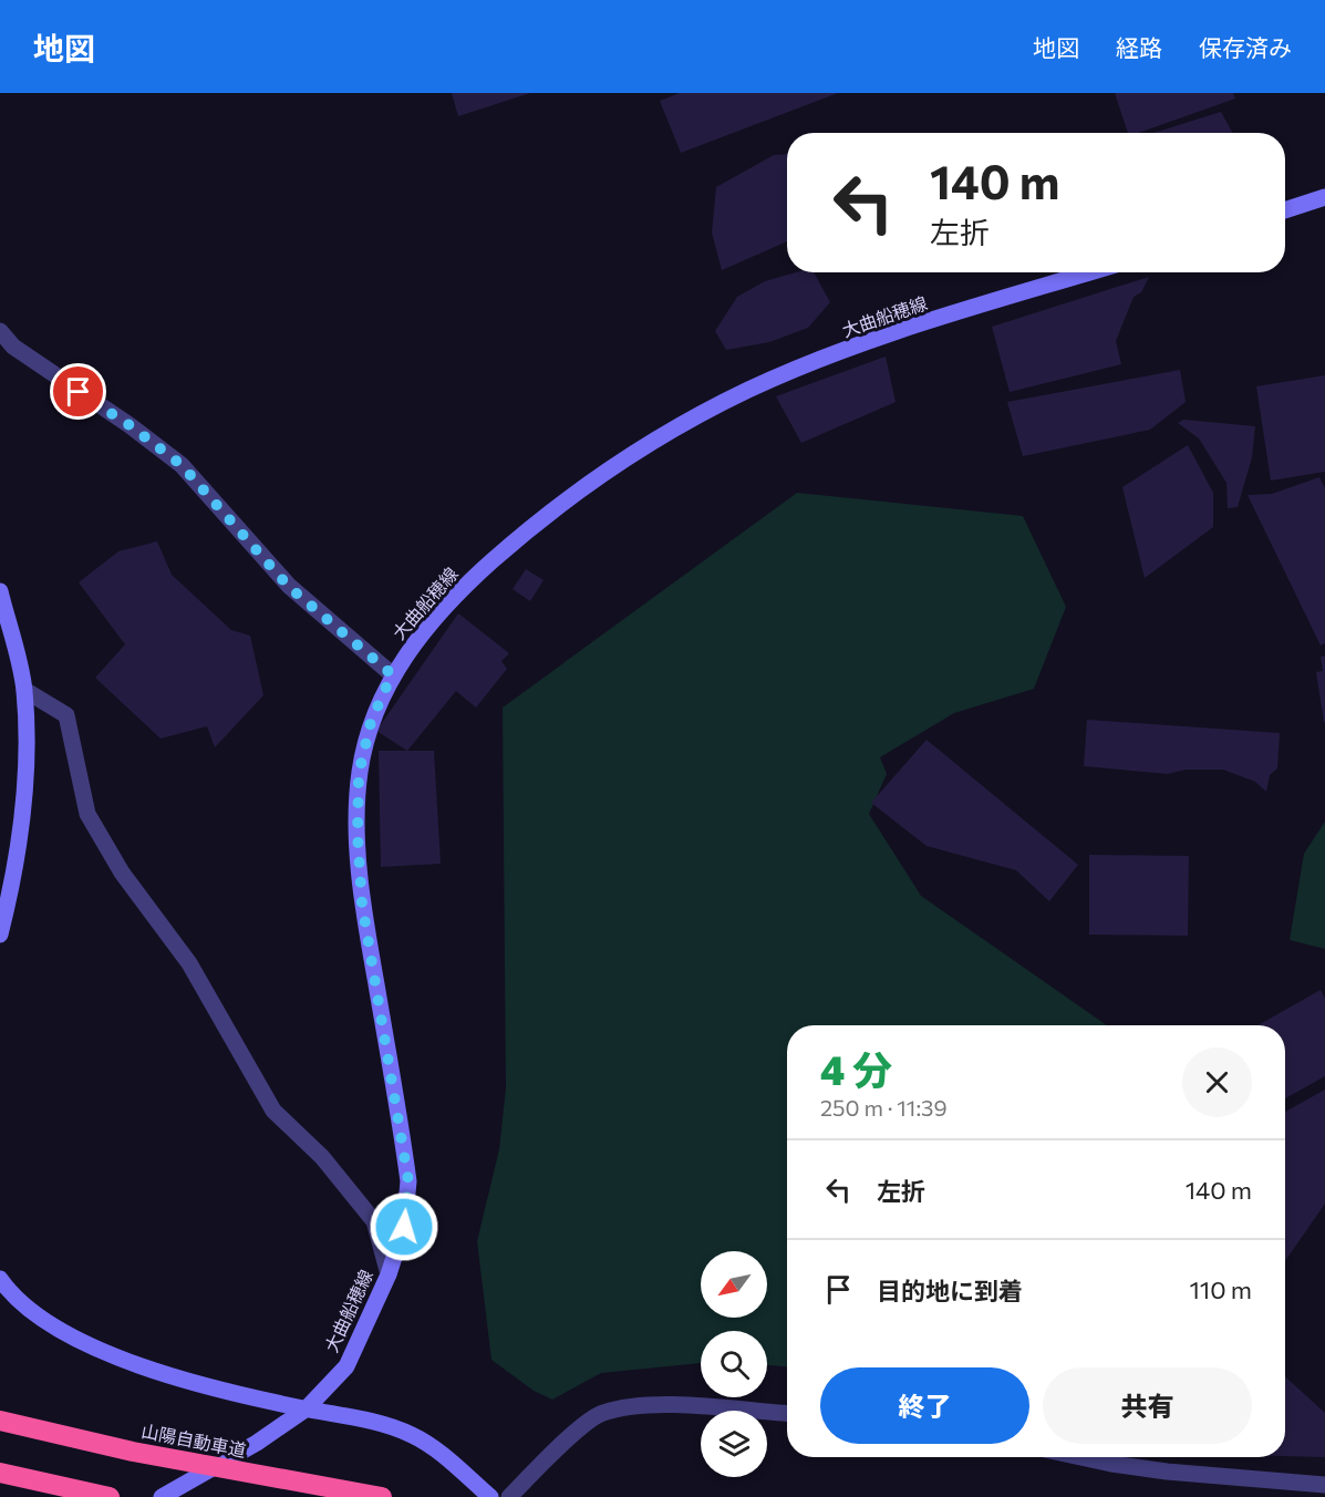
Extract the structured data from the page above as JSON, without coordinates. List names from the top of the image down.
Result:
{
  "streets": {
    "highway": ["山陽自動車道"],
    "main road": ["大曲船穂線"]
  },
  "north": "bottom left",
  "page": {
    "header": "地図",
    "nav": ["地図", "経路", "保存済み"],
    "turn": ["140 m", "左折"],
    "heading": ["4 分", "250 m · 11:39"],
    "list": [
      {
        "name": "左折",
        "value": "140 m"
      },
      {
        "name": "目的地に到着",
        "value": "110 m"
      }
    ],
    "buttons": ["終了", "共有"]
  }
}
